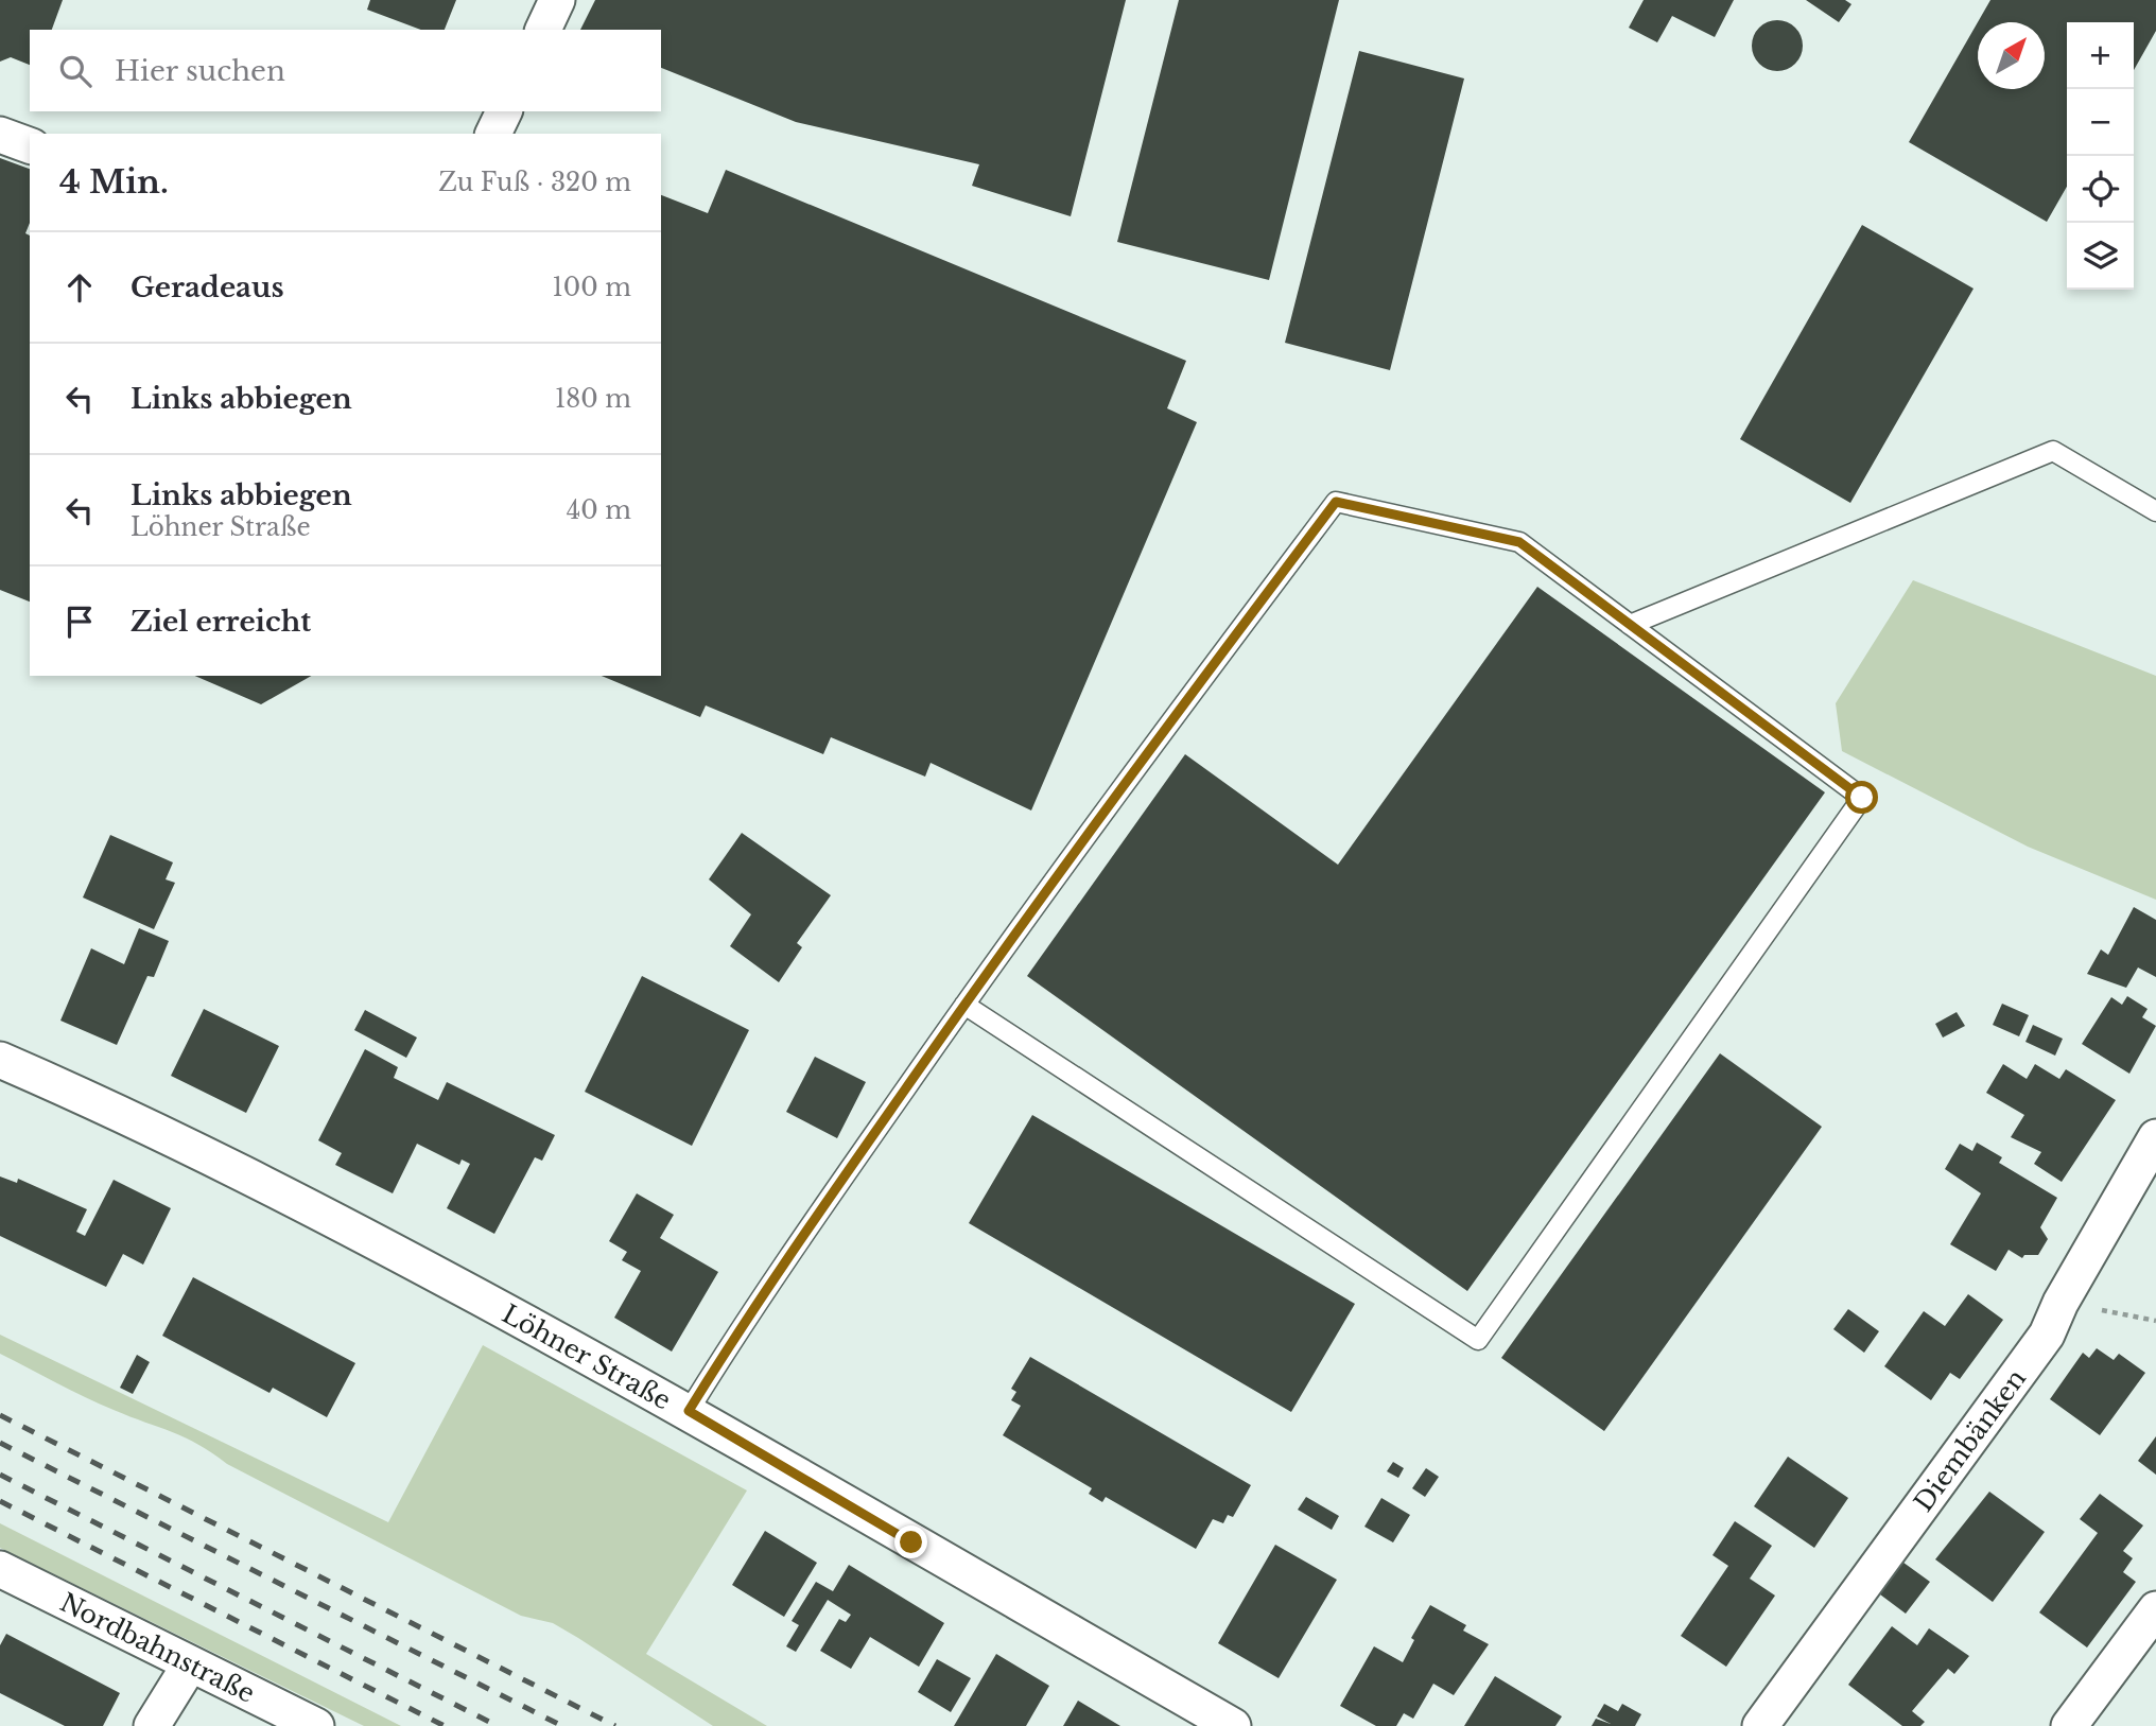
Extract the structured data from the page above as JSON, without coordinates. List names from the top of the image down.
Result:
{
  "streets": {
    "street": ["Löhner Straße", "Diembänken", "Nordbahnstraße"]
  },
  "north": "top right",
  "page": {
    "map_buttons": ["+", "−"],
    "search": "Hier suchen",
    "heading": ["4 Min.", "Zu Fuß · 320 m"],
    "list": [
      ["Geradeaus", "100 m"],
      ["Links abbiegen", "180 m"],
      ["Links abbiegen", "Löhner Straße", "40 m"],
      "Ziel erreicht"
    ]
  }
}
